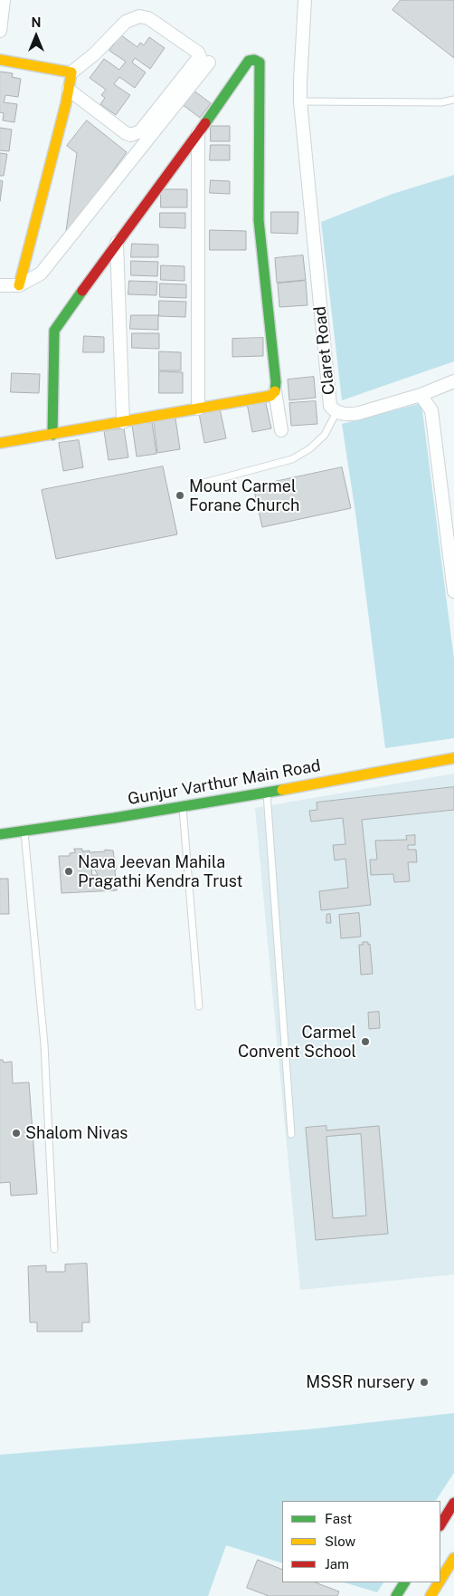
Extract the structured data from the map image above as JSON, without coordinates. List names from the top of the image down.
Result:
{
  "streets": {
    "street": ["Claret Road", "Gunjur Varthur Main Road"]
  },
  "places": [
    "Mount Carmel Forane Church",
    "Nava Jeevan Mahila Pragathi Kendra Trust",
    "Carmel Convent School",
    "Shalom Nivas",
    "MSSR nursery"
  ],
  "legend": ["Fast", "Slow", "Jam"],
  "north": "top"
}
